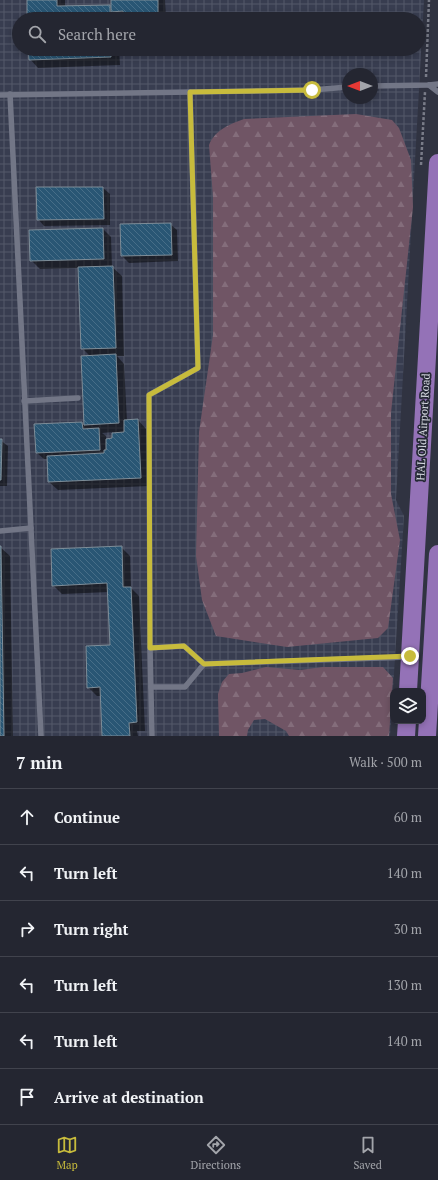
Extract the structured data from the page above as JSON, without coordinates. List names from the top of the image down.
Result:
{
  "streets": {
    "main road": ["HAL Old Airport Road"]
  },
  "north": "left",
  "page": {
    "search": "Search here",
    "heading": ["7 min", "Walk · 500 m"],
    "list": [
      ["Continue", "60 m"],
      ["Turn left", "140 m"],
      ["Turn right", "30 m"],
      ["Turn left", "130 m"],
      ["Turn left", "140 m"],
      "Arrive at destination"
    ],
    "nav": ["Map", "Directions", "Saved"]
  }
}
